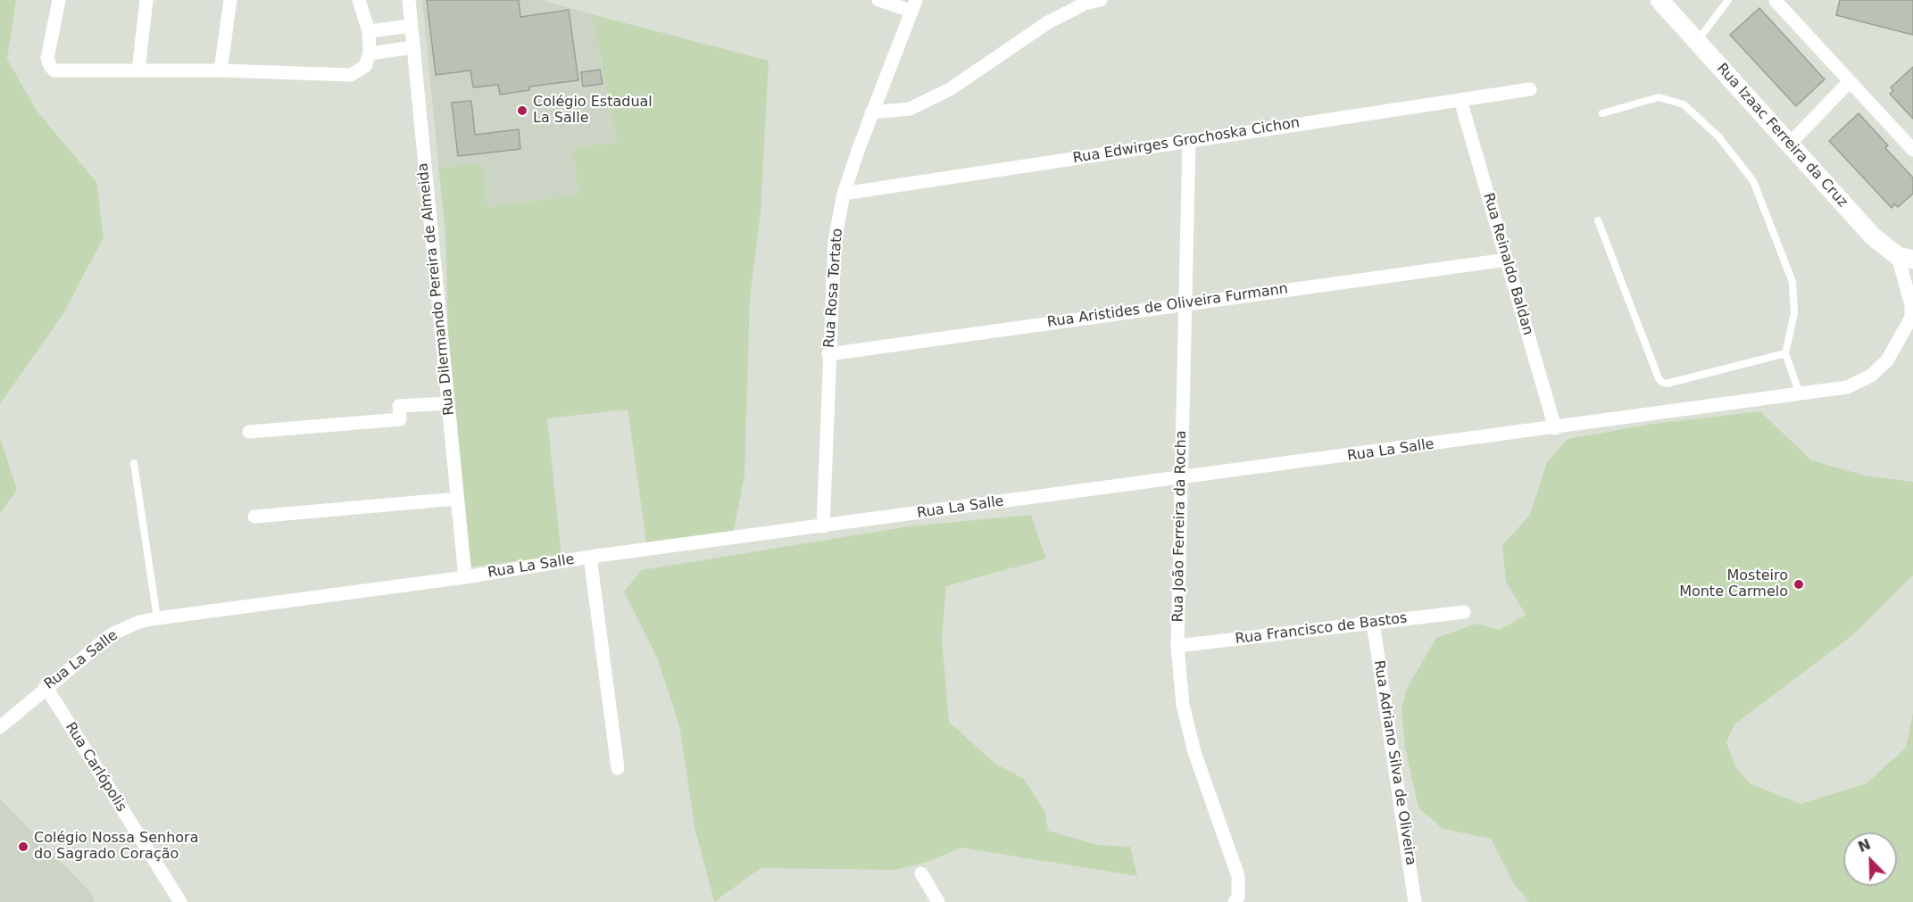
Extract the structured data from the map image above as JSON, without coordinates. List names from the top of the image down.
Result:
{
  "streets": {
    "main road": ["Rua Izaac Ferreira da Cruz"],
    "street": [
      "Rua Edwirges Grochoska Cichon",
      "Rua Reinaldo Baldan",
      "Rua Rosa Tortato",
      "Rua Dilermando Pereira de Almeida",
      "Rua Aristides de Oliveira Furmann",
      "Rua La Salle",
      "Rua João Ferreira da Rocha",
      "Rua Francisco de Bastos",
      "Rua Adriano Silva de Oliveira",
      "Rua Carlópolis"
    ]
  },
  "crossings": [
    ["Rua Izaac Ferreira da Cruz", "Rua La Salle"],
    ["Rua Edwirges Grochoska Cichon", "Rua Reinaldo Baldan"],
    ["Rua Edwirges Grochoska Cichon", "Rua Rosa Tortato"],
    ["Rua Edwirges Grochoska Cichon", "Rua João Ferreira da Rocha"],
    ["Rua Reinaldo Baldan", "Rua Aristides de Oliveira Furmann"],
    ["Rua Reinaldo Baldan", "Rua La Salle"],
    ["Rua Rosa Tortato", "Rua Aristides de Oliveira Furmann"],
    ["Rua Rosa Tortato", "Rua La Salle"],
    ["Rua Dilermando Pereira de Almeida", "Rua La Salle"],
    ["Rua Aristides de Oliveira Furmann", "Rua João Ferreira da Rocha"],
    ["Rua La Salle", "Rua João Ferreira da Rocha"],
    ["Rua La Salle", "Rua Carlópolis"],
    ["Rua João Ferreira da Rocha", "Rua Francisco de Bastos"],
    ["Rua Francisco de Bastos", "Rua Adriano Silva de Oliveira"]
  ],
  "places": ["Colégio Estadual La Salle", "Mosteiro Monte Carmelo", "Colégio Nossa Senhora do Sagrado Coração"],
  "north": "top left"
}
